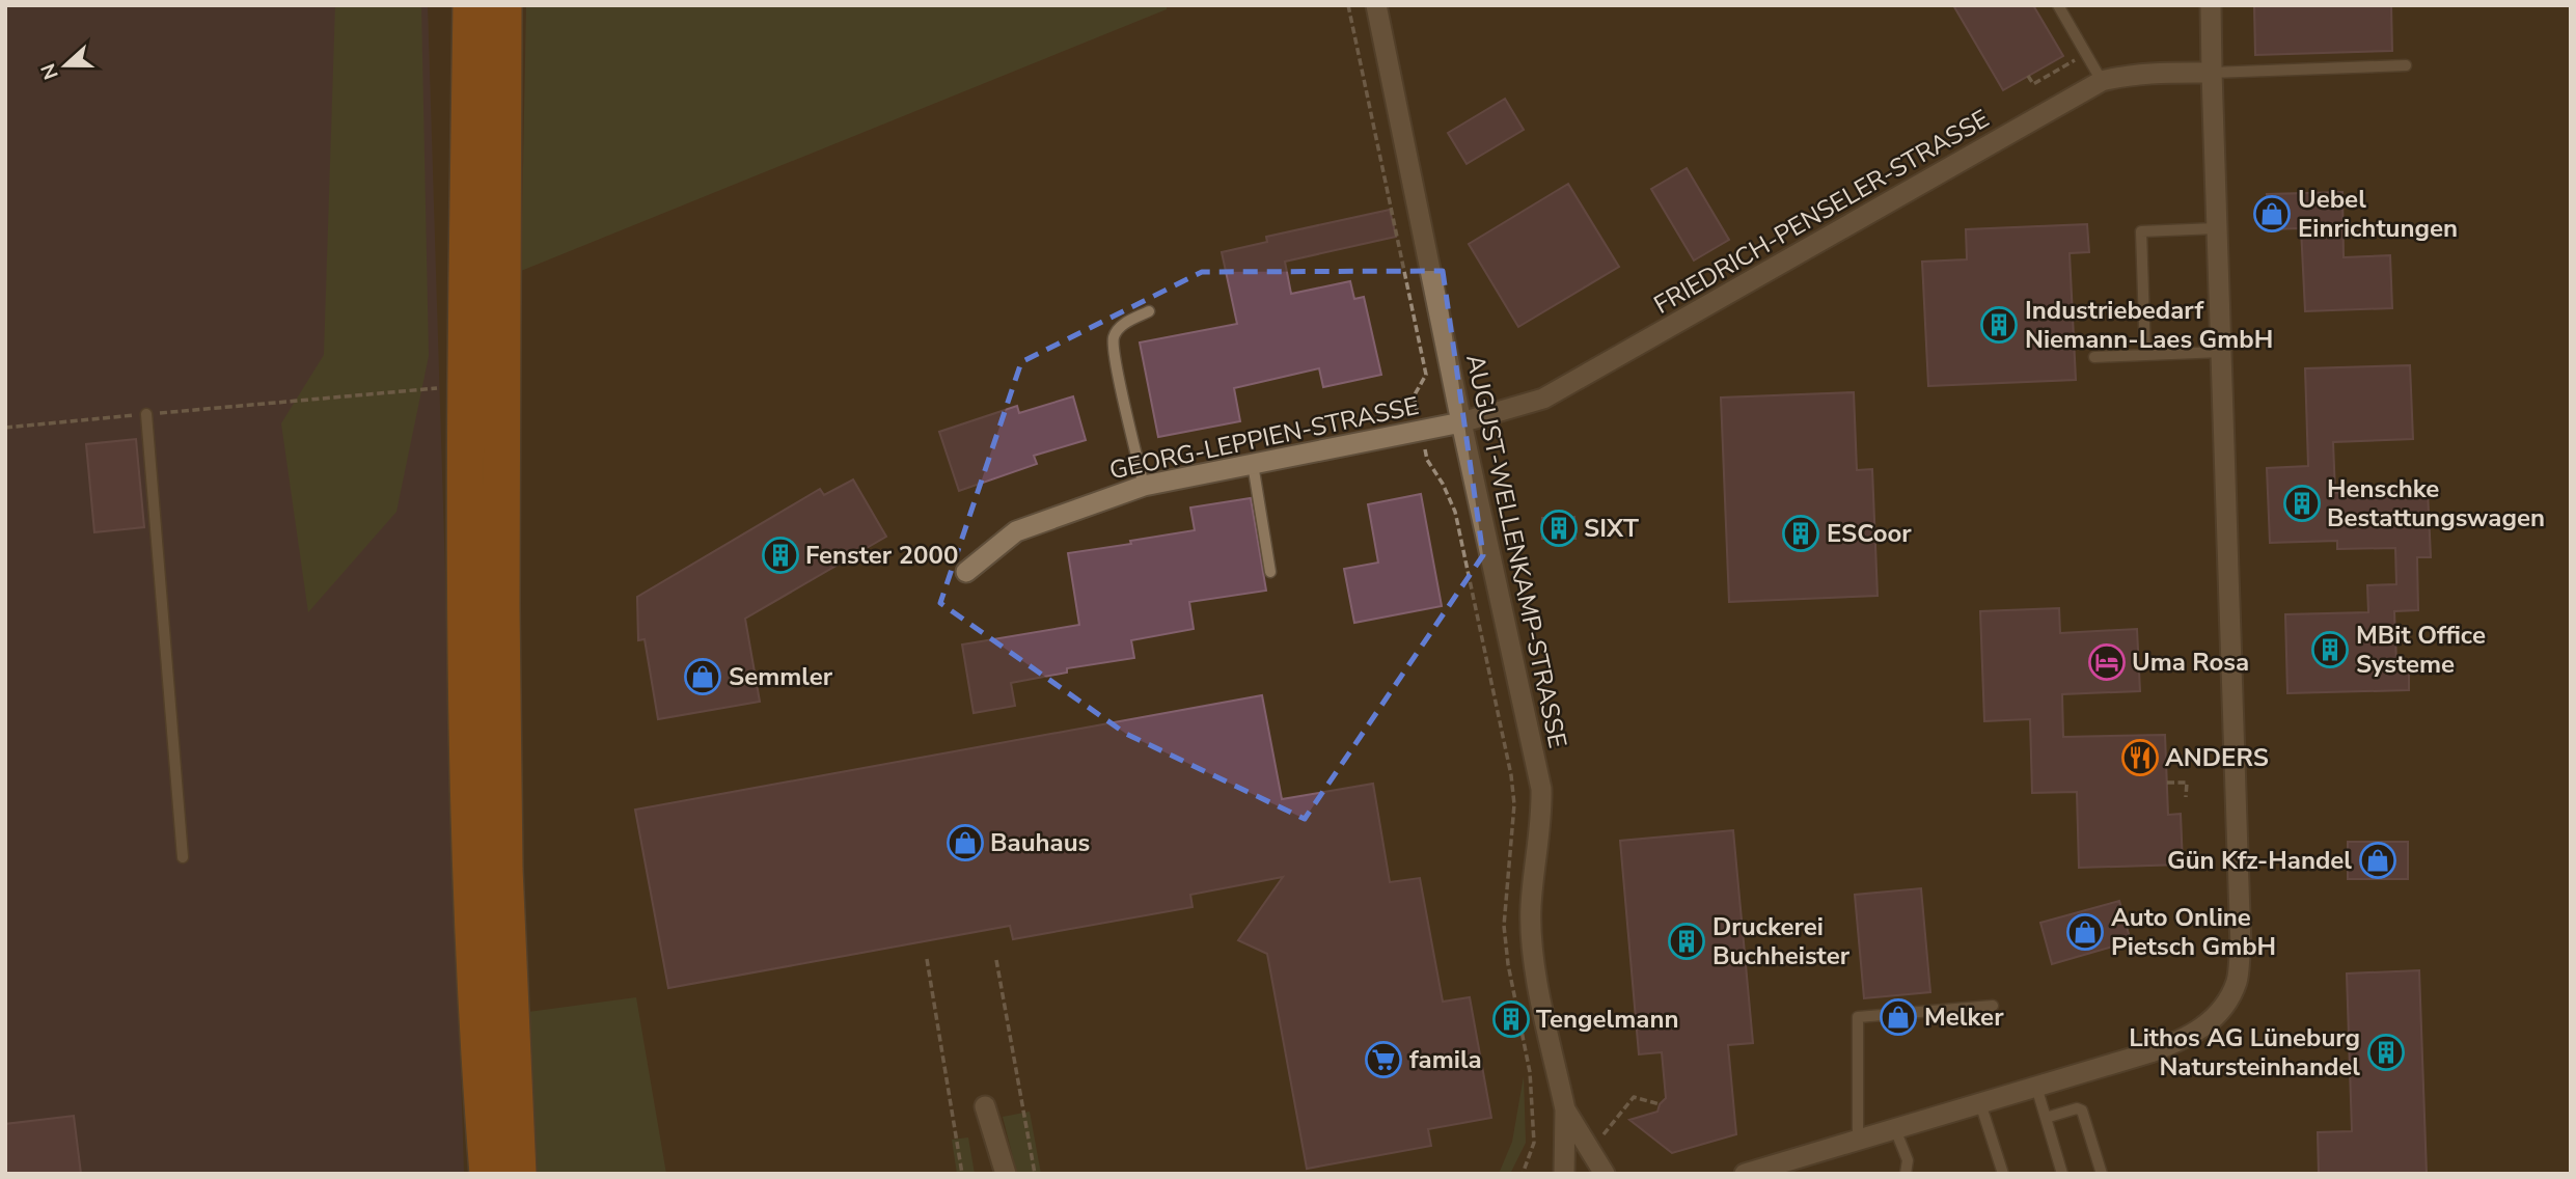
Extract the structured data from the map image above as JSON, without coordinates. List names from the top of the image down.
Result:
{
  "streets": {
    "street": ["FRIEDRICH-PENSELER-STRASSE", "GEORG-LEPPIEN-STRASSE", "AUGUST-WELLENKAMP-STRASSE"]
  },
  "crossings": [
    ["FRIEDRICH-PENSELER-STRASSE", "GEORG-LEPPIEN-STRASSE"],
    ["FRIEDRICH-PENSELER-STRASSE", "AUGUST-WELLENKAMP-STRASSE"],
    ["GEORG-LEPPIEN-STRASSE", "AUGUST-WELLENKAMP-STRASSE"]
  ],
  "places": {
    "shop": [
      "Uebel Einrichtungen",
      "Semmler",
      "Bauhaus",
      "Gün Kfz-Handel",
      "Auto Online Pietsch GmbH",
      "Melker"
    ],
    "building": [
      "Industriebedarf Niemann-Laes GmbH",
      "Henschke Bestattungswagen",
      "SIXT",
      "ESCoor",
      "Fenster 2000",
      "MBit Office Systeme",
      "Druckerei Buchheister",
      "Tengelmann",
      "Lithos AG Lüneburg Natursteinhandel"
    ],
    "hotel": ["Uma Rosa"],
    "restaurant": ["ANDERS"],
    "supermarket": ["famila"]
  },
  "north": "left"
}
